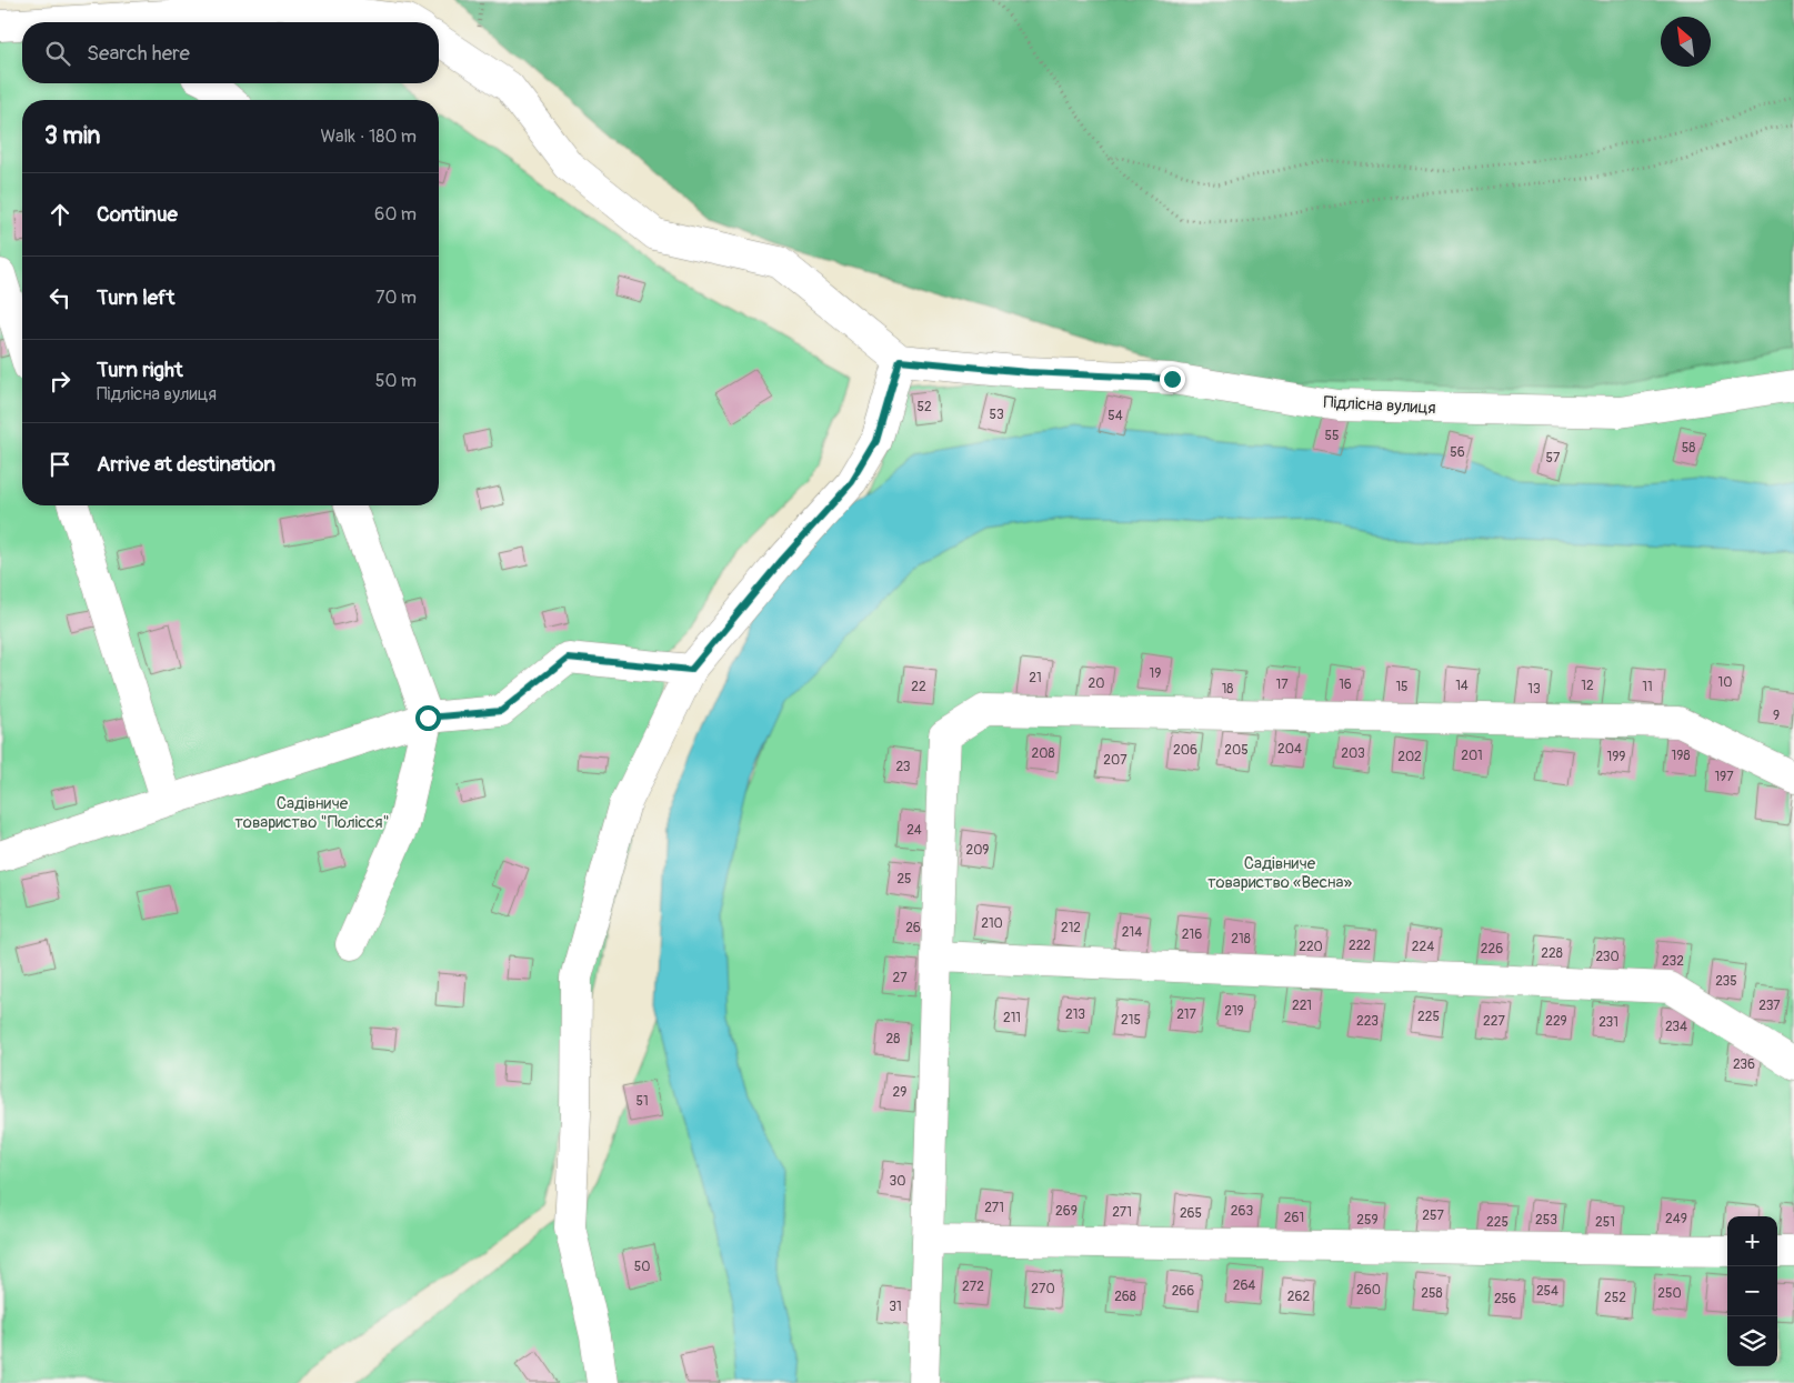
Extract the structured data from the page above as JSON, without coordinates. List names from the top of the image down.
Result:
{
  "streets": {
    "street": ["Підлісна вулиця"]
  },
  "parks": ["Садівниче товариство \"Полісся\"", "Садівниче товариство «Весна»"],
  "house_numbers": [
    "52",
    "53",
    "54",
    "55",
    "58",
    "56",
    "57",
    "19",
    "21",
    "10",
    "20",
    "17",
    "16",
    "14",
    "12",
    "22",
    "15",
    "11",
    "18",
    "13",
    "9",
    "204",
    "206",
    "205",
    "208",
    "203",
    "201",
    "198",
    "202",
    "199",
    "207",
    "23",
    "197",
    "24",
    "209",
    "25",
    "210",
    "26",
    "212",
    "214",
    "216",
    "218",
    "222",
    "220",
    "224",
    "226",
    "228",
    "230",
    "232",
    "27",
    "235",
    "221",
    "237",
    "219",
    "213",
    "217",
    "225",
    "211",
    "215",
    "223",
    "227",
    "229",
    "231",
    "234",
    "28",
    "236",
    "29",
    "51",
    "30",
    "271",
    "269",
    "263",
    "271",
    "265",
    "257",
    "261",
    "249",
    "259",
    "253",
    "225",
    "251",
    "50",
    "264",
    "272",
    "270",
    "260",
    "266",
    "254",
    "258",
    "250",
    "268",
    "262",
    "252",
    "256",
    "31"
  ],
  "north": "top left",
  "page": {
    "search": "Search here",
    "heading": ["3 min", "Walk · 180 m"],
    "list": [
      ["Continue", "60 m"],
      ["Turn left", "70 m"],
      ["Turn right", "Підлісна вулиця", "50 m"],
      "Arrive at destination"
    ],
    "map_buttons": ["+", "−"]
  }
}
